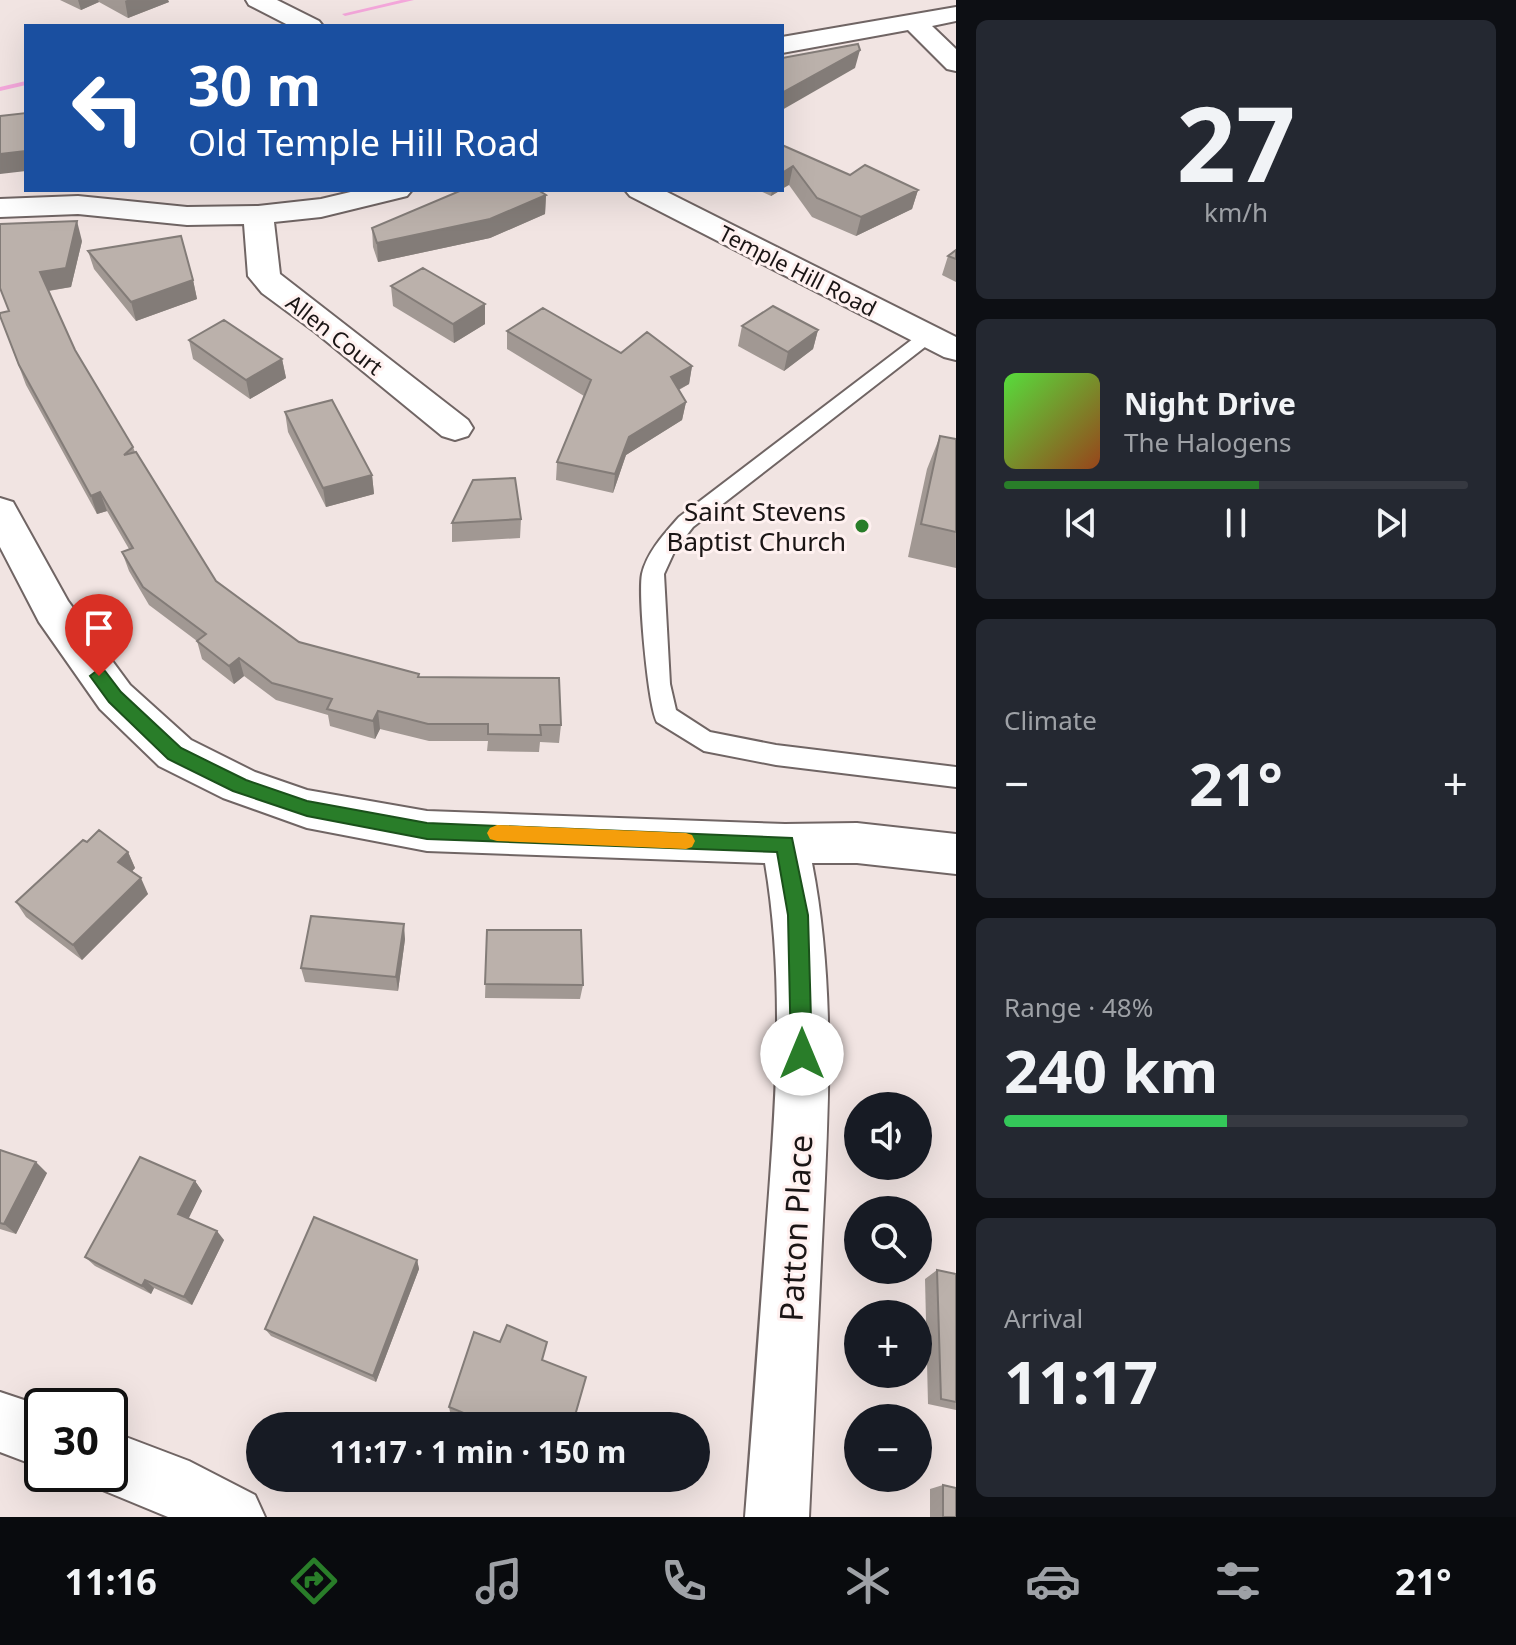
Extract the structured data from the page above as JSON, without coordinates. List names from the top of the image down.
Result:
{
  "streets": {
    "street": ["Temple Hill Road", "Allen Court", "Patton Place"]
  },
  "places": ["Saint Stevens Baptist Church"],
  "page": {
    "tile": [
      ["27", "km/h"],
      "Climate",
      ["Range · 48%", "240 km"],
      ["Arrival", "11:17"]
    ],
    "turn": ["30 m", "Old Temple Hill Road"],
    "song": ["Night Drive", "The Halogens"],
    "heat": ["−", "21°", "+"],
    "map_buttons": ["+", "−"],
    "limit": "30",
    "trip": "11:17 · 1 min · 150 m",
    "tabs": ["11:16", "21°"]
  }
}
